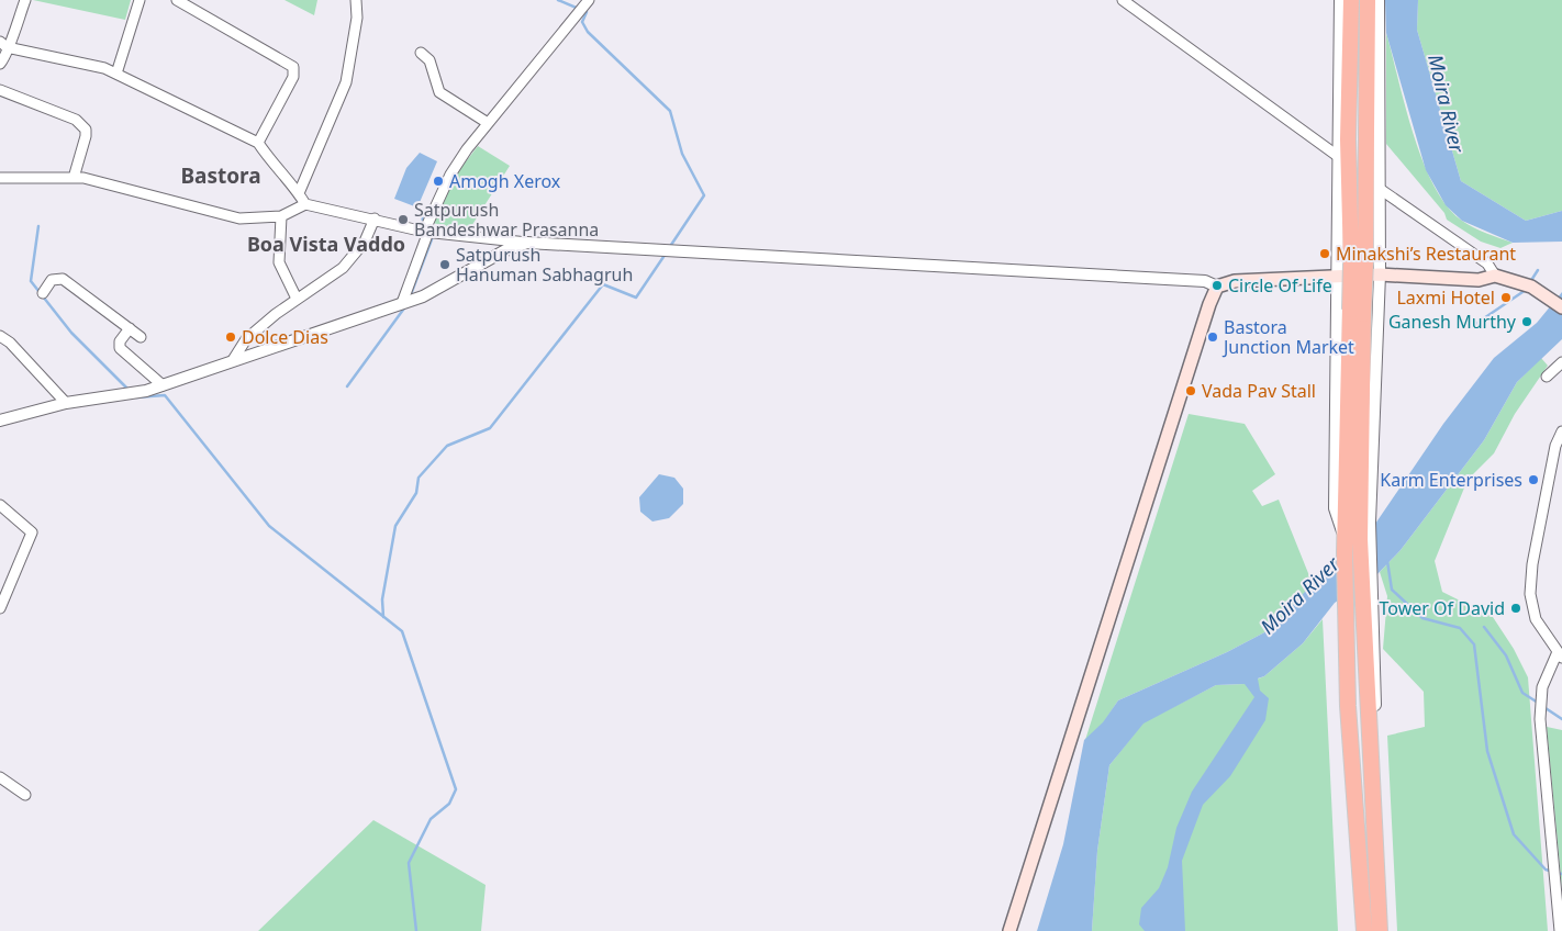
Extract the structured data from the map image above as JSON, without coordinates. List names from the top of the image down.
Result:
{
  "districts": ["Bastora", "Boa Vista Vaddo"],
  "water": ["Moira River"],
  "places": [
    "Amogh Xerox",
    "Satpurush Bandeshwar Prasanna",
    "Minakshi’s Restaurant",
    "Satpurush Hanuman Sabhagruh",
    "Circle Of Life",
    "Laxmi Hotel",
    "Ganesh Murthy",
    "Dolce Dias",
    "Bastora Junction Market",
    "Vada Pav Stall",
    "Karm Enterprises",
    "Tower Of David"
  ]
}
